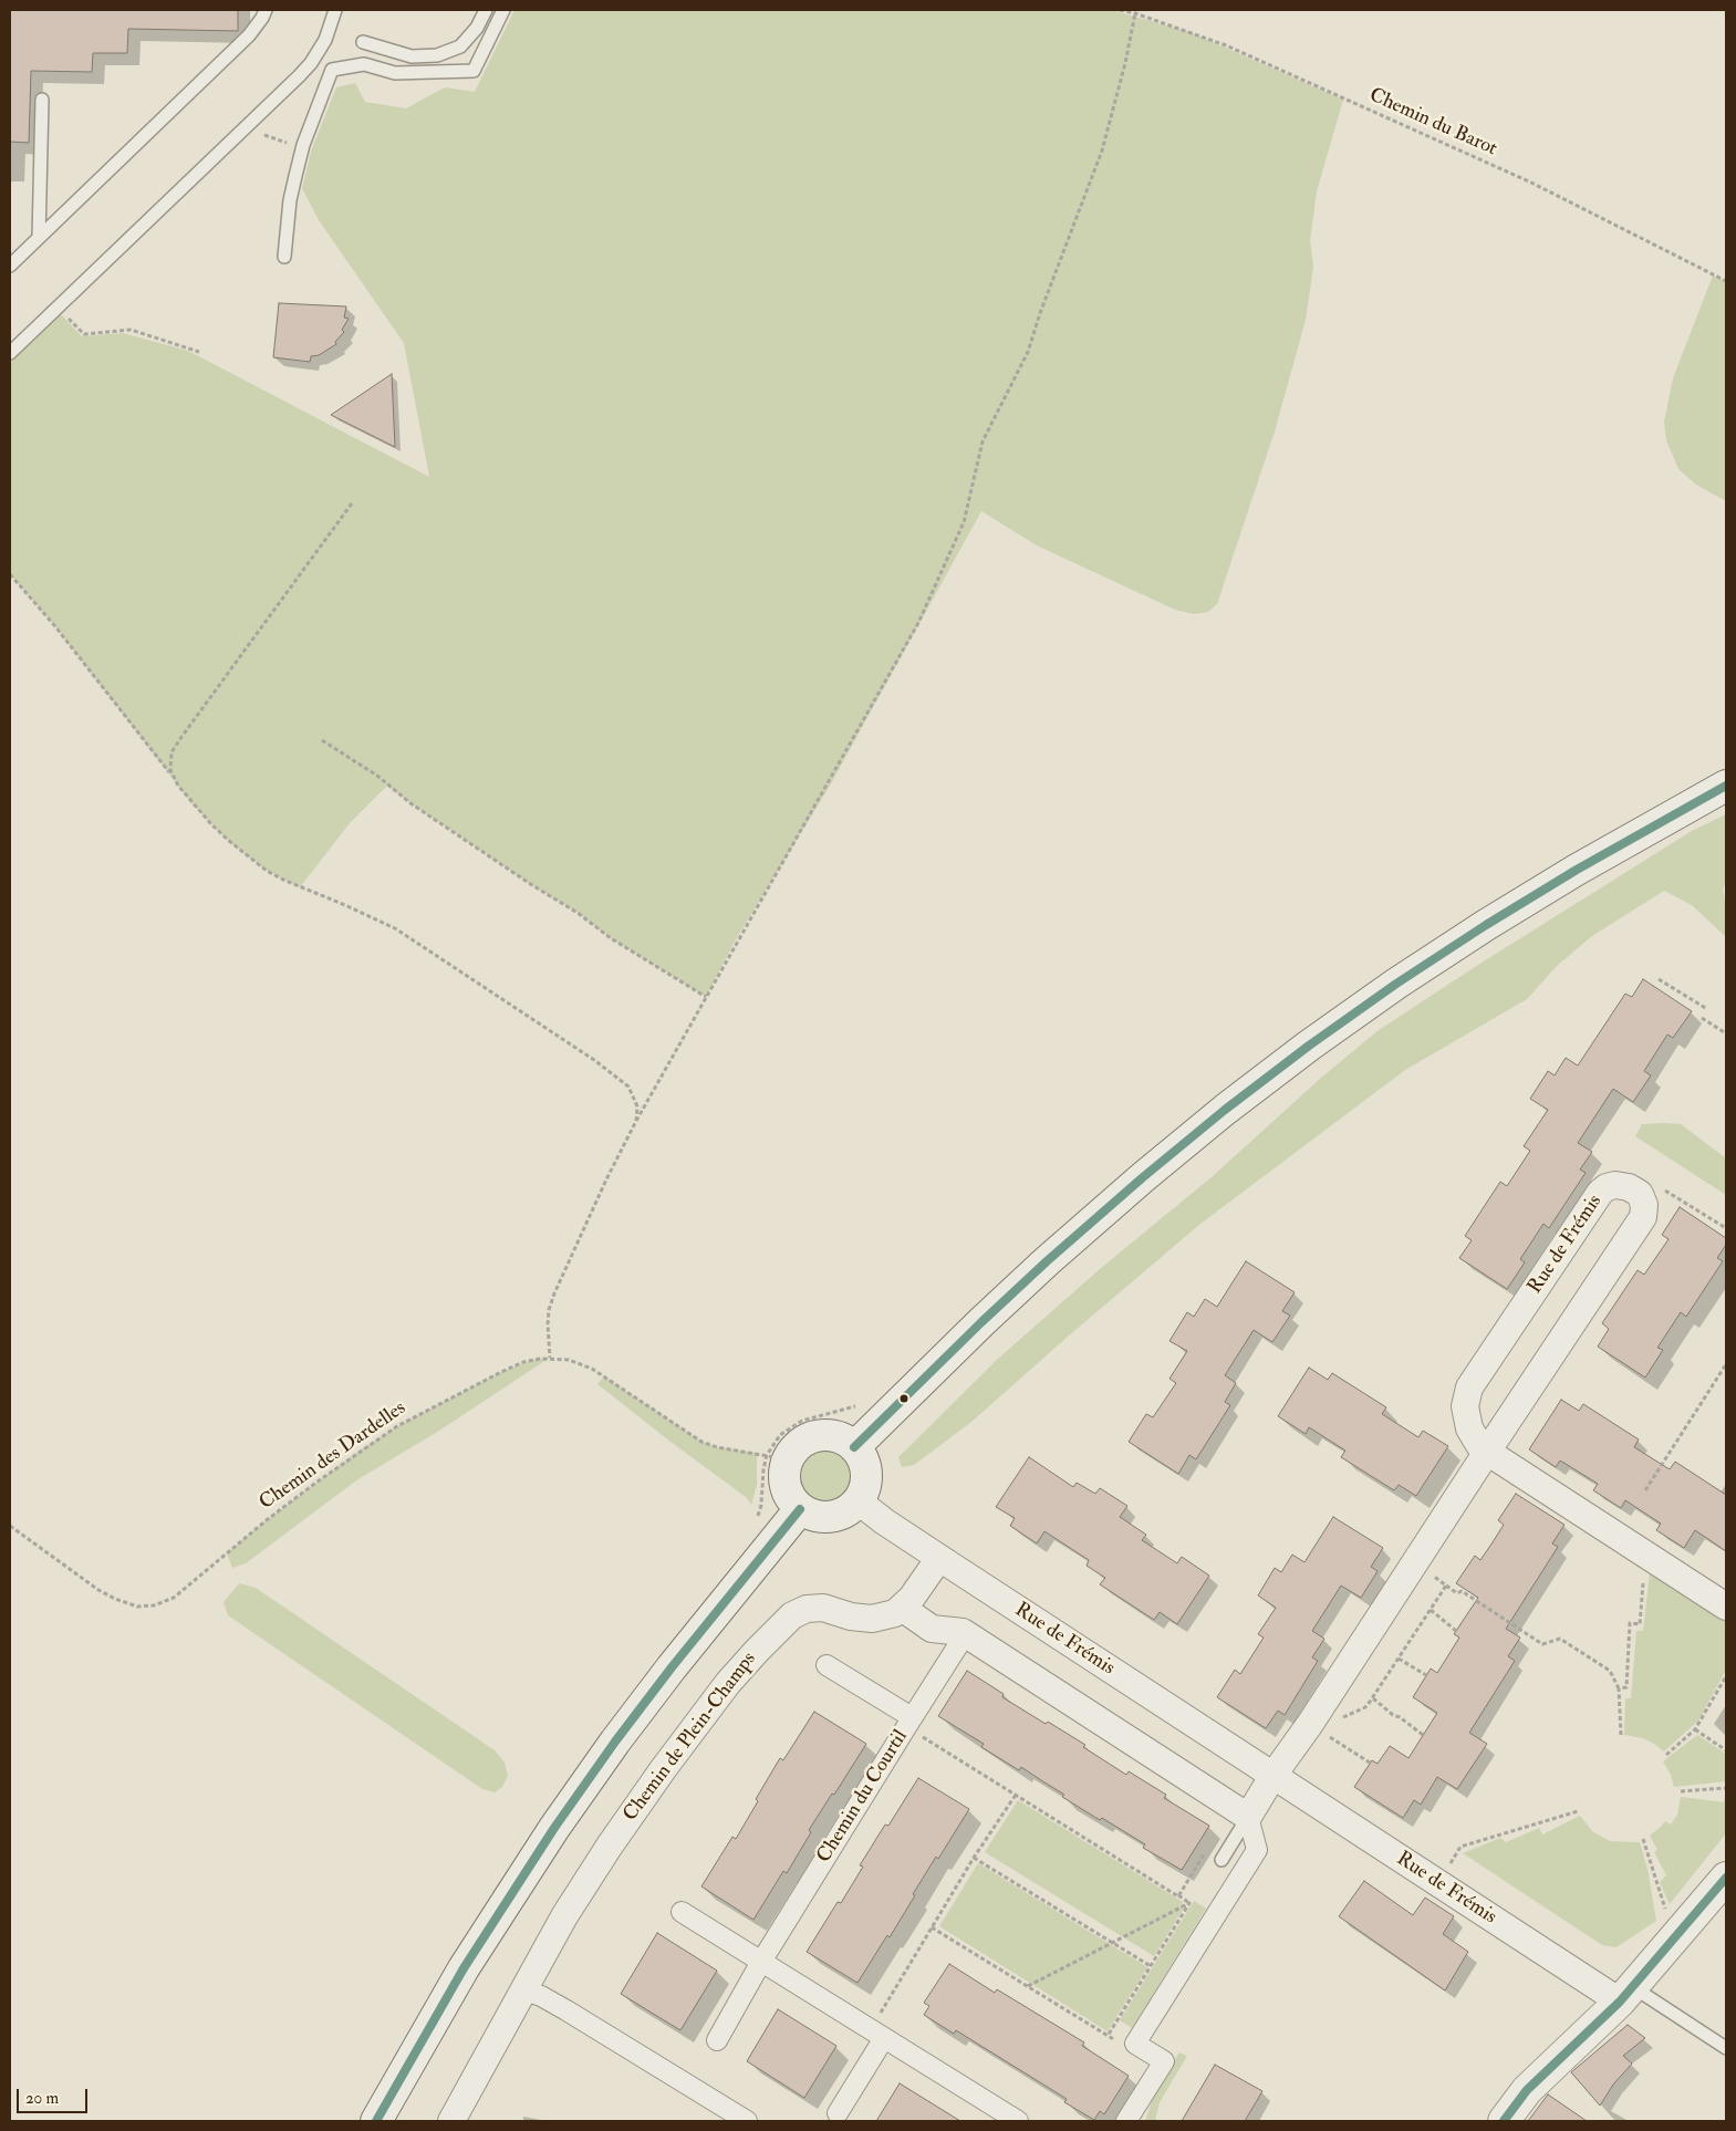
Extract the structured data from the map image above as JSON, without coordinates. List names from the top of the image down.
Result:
{
  "streets": {
    "street": ["Rue de Frémis", "Chemin de Plein-Champs", "Chemin du Courtil"],
    "path": ["Chemin du Barot", "Chemin des Dardelles"]
  },
  "crossings": [
    ["Rue de Frémis", "Chemin des Dardelles"],
    ["Rue de Frémis", "Chemin de Plein-Champs"]
  ],
  "scale_bar": "20 m"
}
